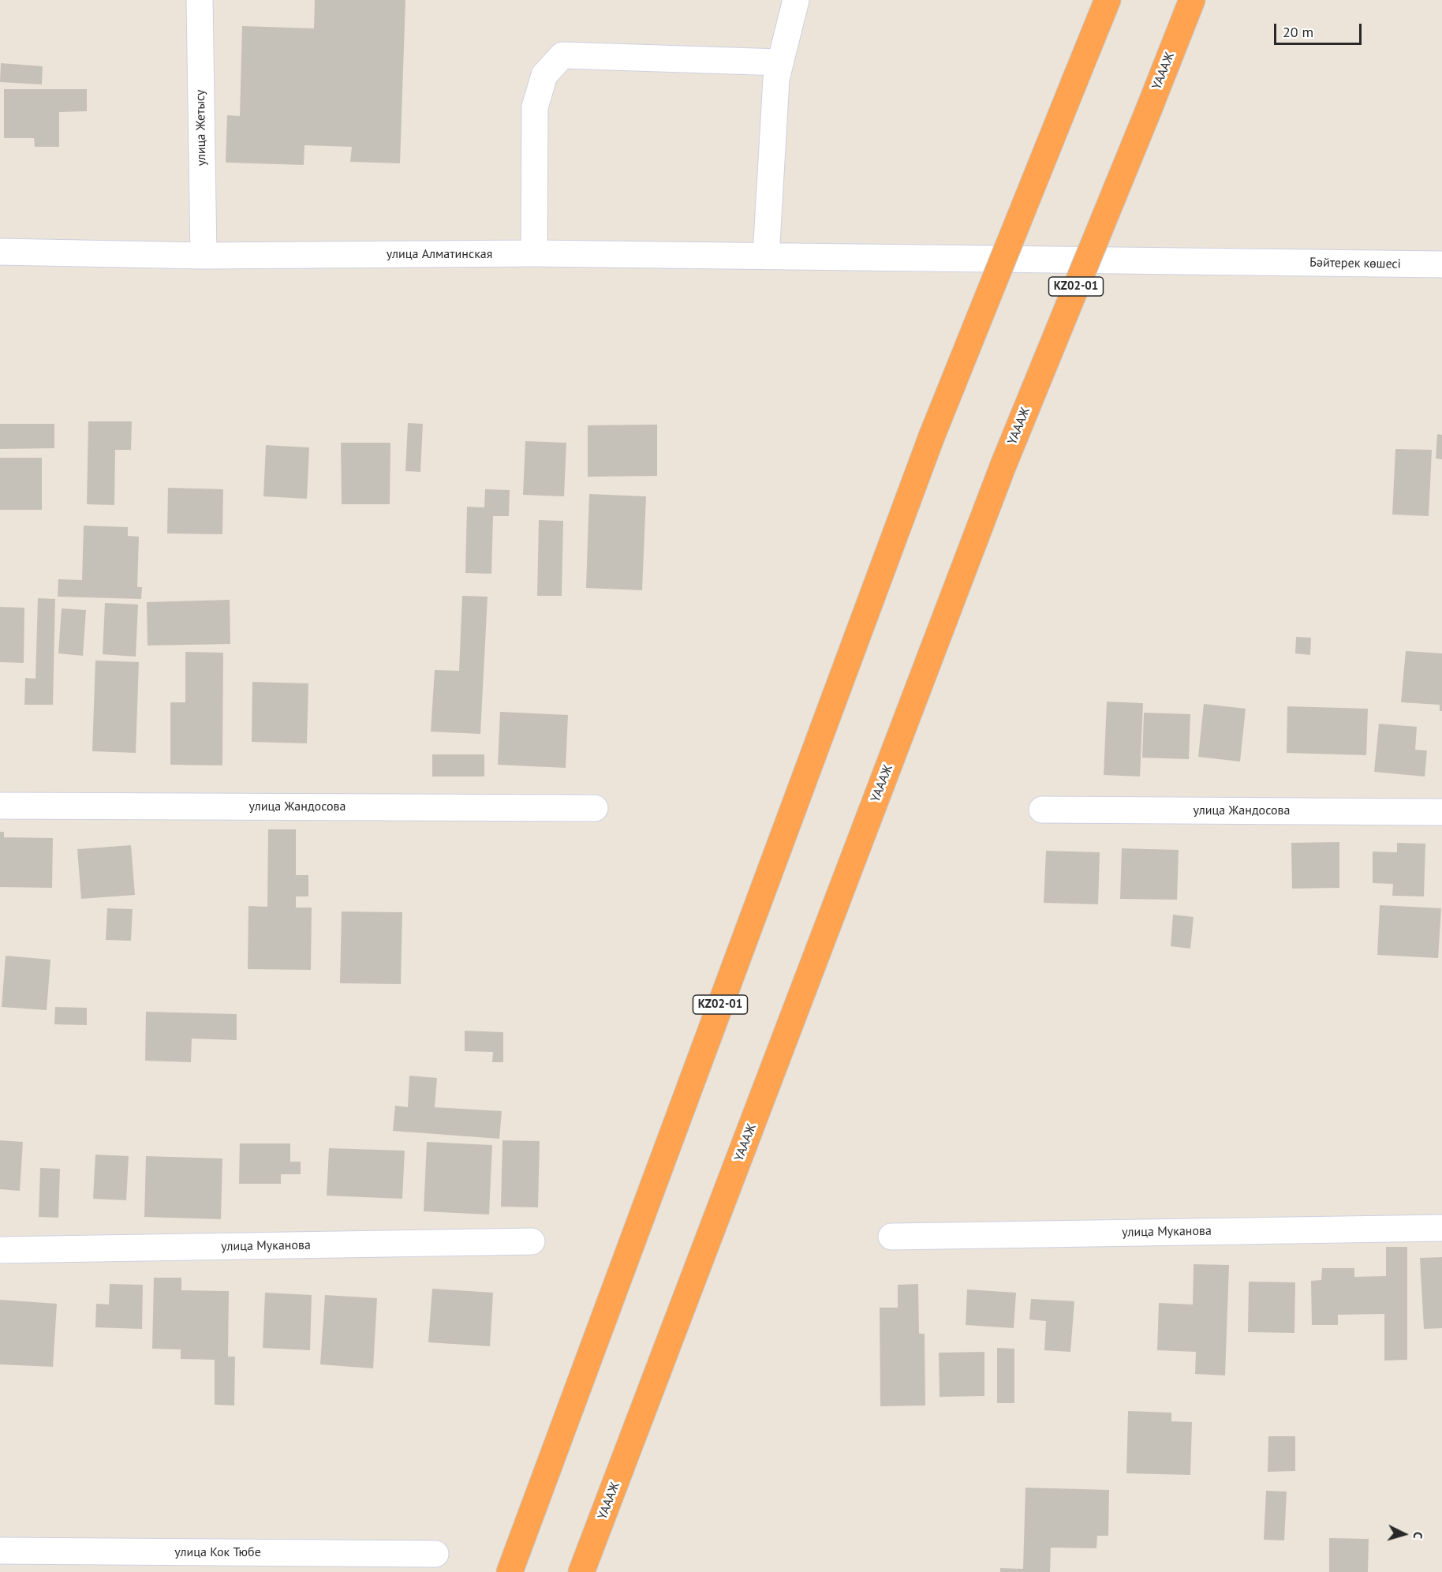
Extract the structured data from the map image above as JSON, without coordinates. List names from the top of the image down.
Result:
{
  "streets": {
    "highway": ["ҮАААЖ", "KZ02-01"],
    "street": [
      "улица Жетысу",
      "улица Алматинская",
      "Бәйтерек көшесі",
      "улица Жандосова",
      "улица Муканова",
      "улица Кок Тюбе"
    ]
  },
  "crossings": [
    ["улица Жетысу", "улица Алматинская"],
    ["улица Алматинская", "Бәйтерек көшесі"]
  ],
  "scale_bar": "20 m",
  "north": "right"
}
